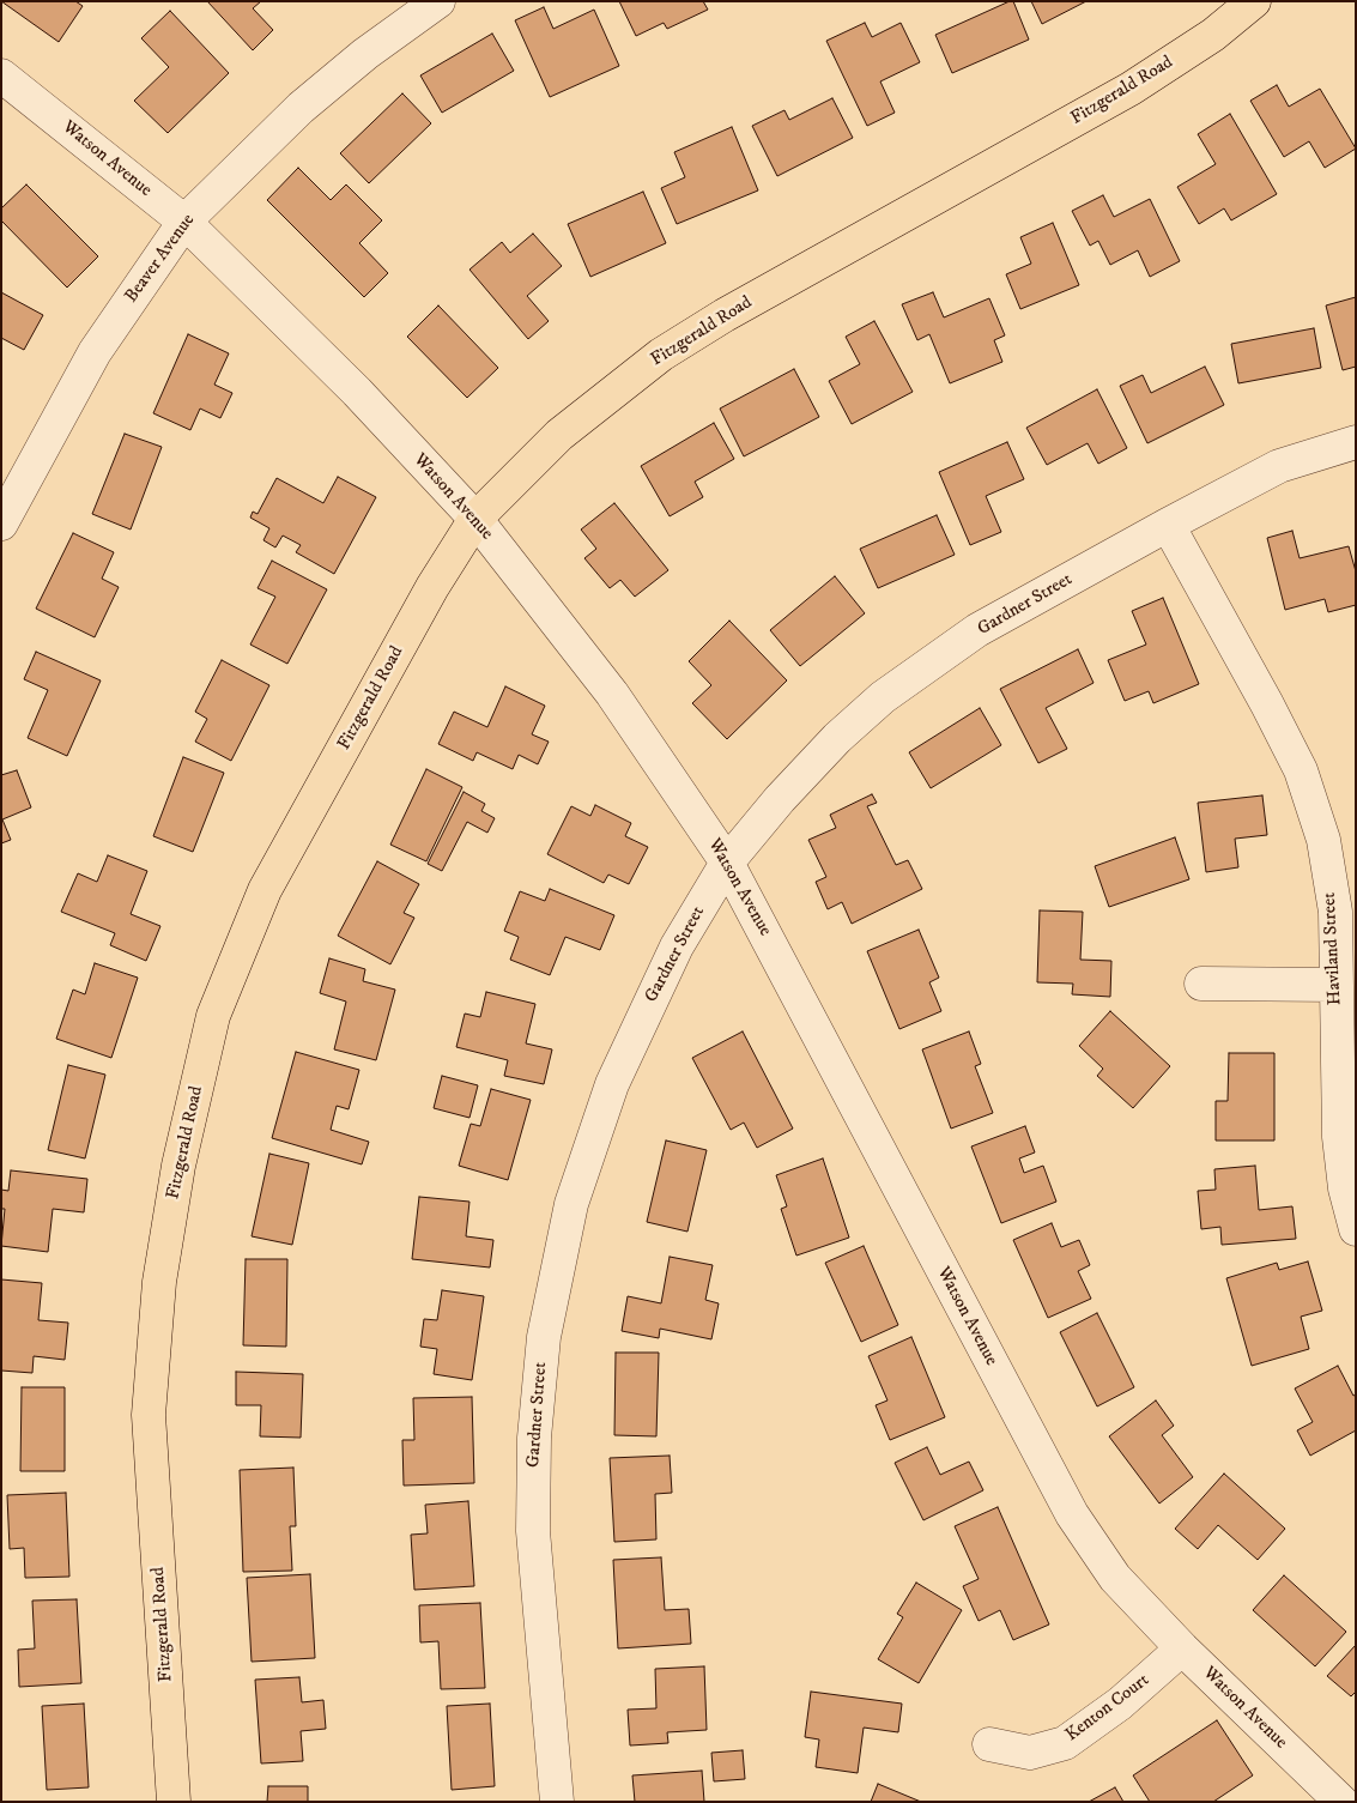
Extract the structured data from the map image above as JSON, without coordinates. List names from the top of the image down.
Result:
{
  "streets": {
    "main road": ["Fitzgerald Road"],
    "street": [
      "Watson Avenue",
      "Beaver Avenue",
      "Gardner Street",
      "Haviland Street",
      "Kenton Court"
    ]
  },
  "crossings": [
    ["Fitzgerald Road", "Watson Avenue"],
    ["Watson Avenue", "Beaver Avenue"],
    ["Watson Avenue", "Gardner Street"],
    ["Watson Avenue", "Kenton Court"],
    ["Gardner Street", "Haviland Street"]
  ]
}
